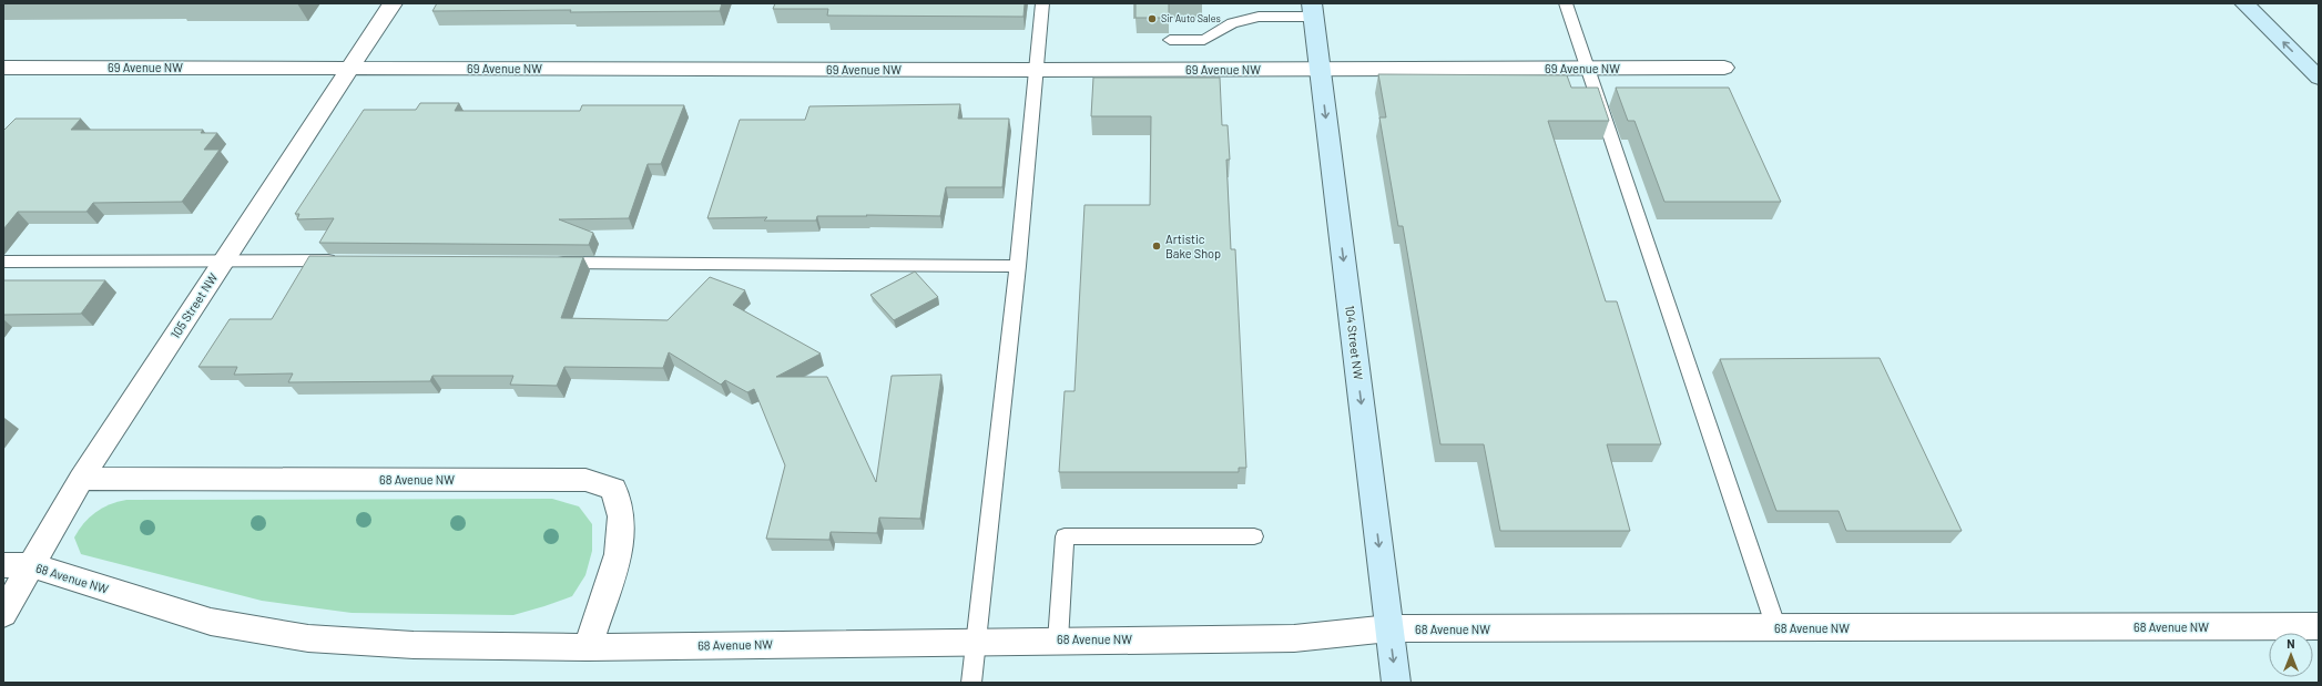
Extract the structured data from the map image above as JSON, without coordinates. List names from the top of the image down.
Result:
{
  "streets": {
    "main road": ["104 Street NW"],
    "street": ["69 Avenue NW", "105 Street NW", "68 Avenue NW"]
  },
  "crossings": [
    ["69 Avenue NW", "105 Street NW"],
    ["69 Avenue NW", "104 Street NW"],
    ["105 Street NW", "68 Avenue NW"],
    ["104 Street NW", "68 Avenue NW"]
  ],
  "one_way": ["104 Street NW"],
  "places": ["Sir Auto Sales", "Artistic Bake Shop"],
  "north": "top"
}
